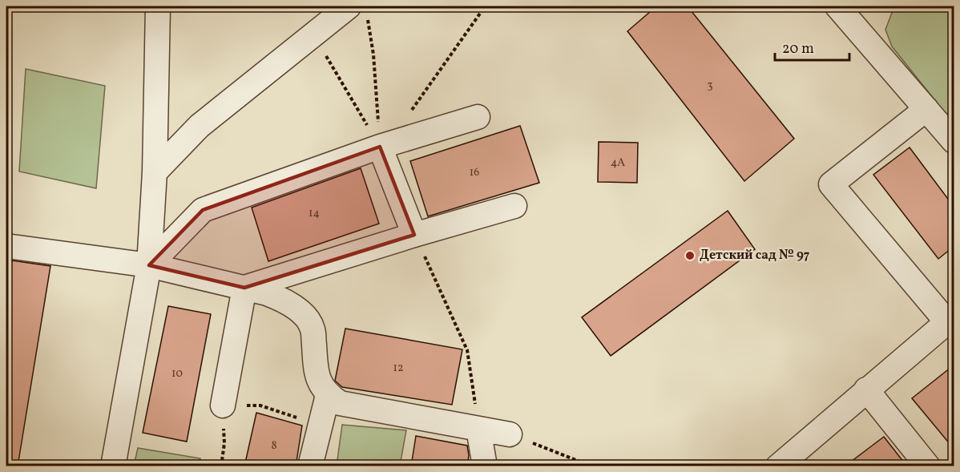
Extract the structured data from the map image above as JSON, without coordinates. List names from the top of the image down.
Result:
{
  "places": ["Детский сад № 97"],
  "house_numbers": [
    "3",
    "4А",
    "16",
    "14",
    "12",
    "10",
    "8"
  ],
  "scale_bar": "20 m"
}
